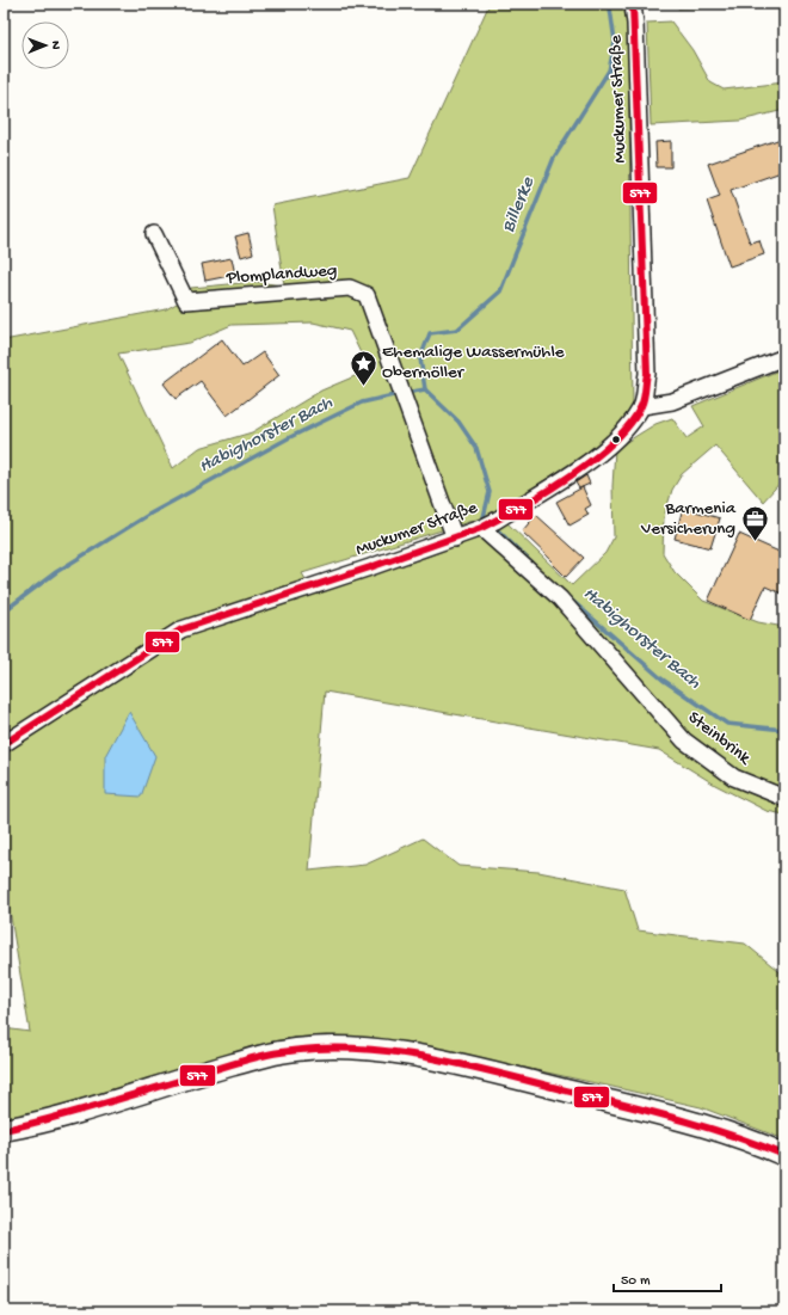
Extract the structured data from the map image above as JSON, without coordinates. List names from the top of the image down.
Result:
{
  "streets": {
    "street": ["Muckumer Straße", "Plomplandweg", "Steinbrink"]
  },
  "crossings": [
    ["Muckumer Straße", "Plomplandweg"],
    ["Muckumer Straße", "Steinbrink"]
  ],
  "water": ["Billerke", "Habighorster Bach"],
  "places": {
    "place": ["Ehemalige Wassermühle Obermöller"],
    "office": ["Barmenia Versicherung"]
  },
  "lines": ["transit line 577"],
  "scale_bar": "50 m",
  "north": "right"
}
